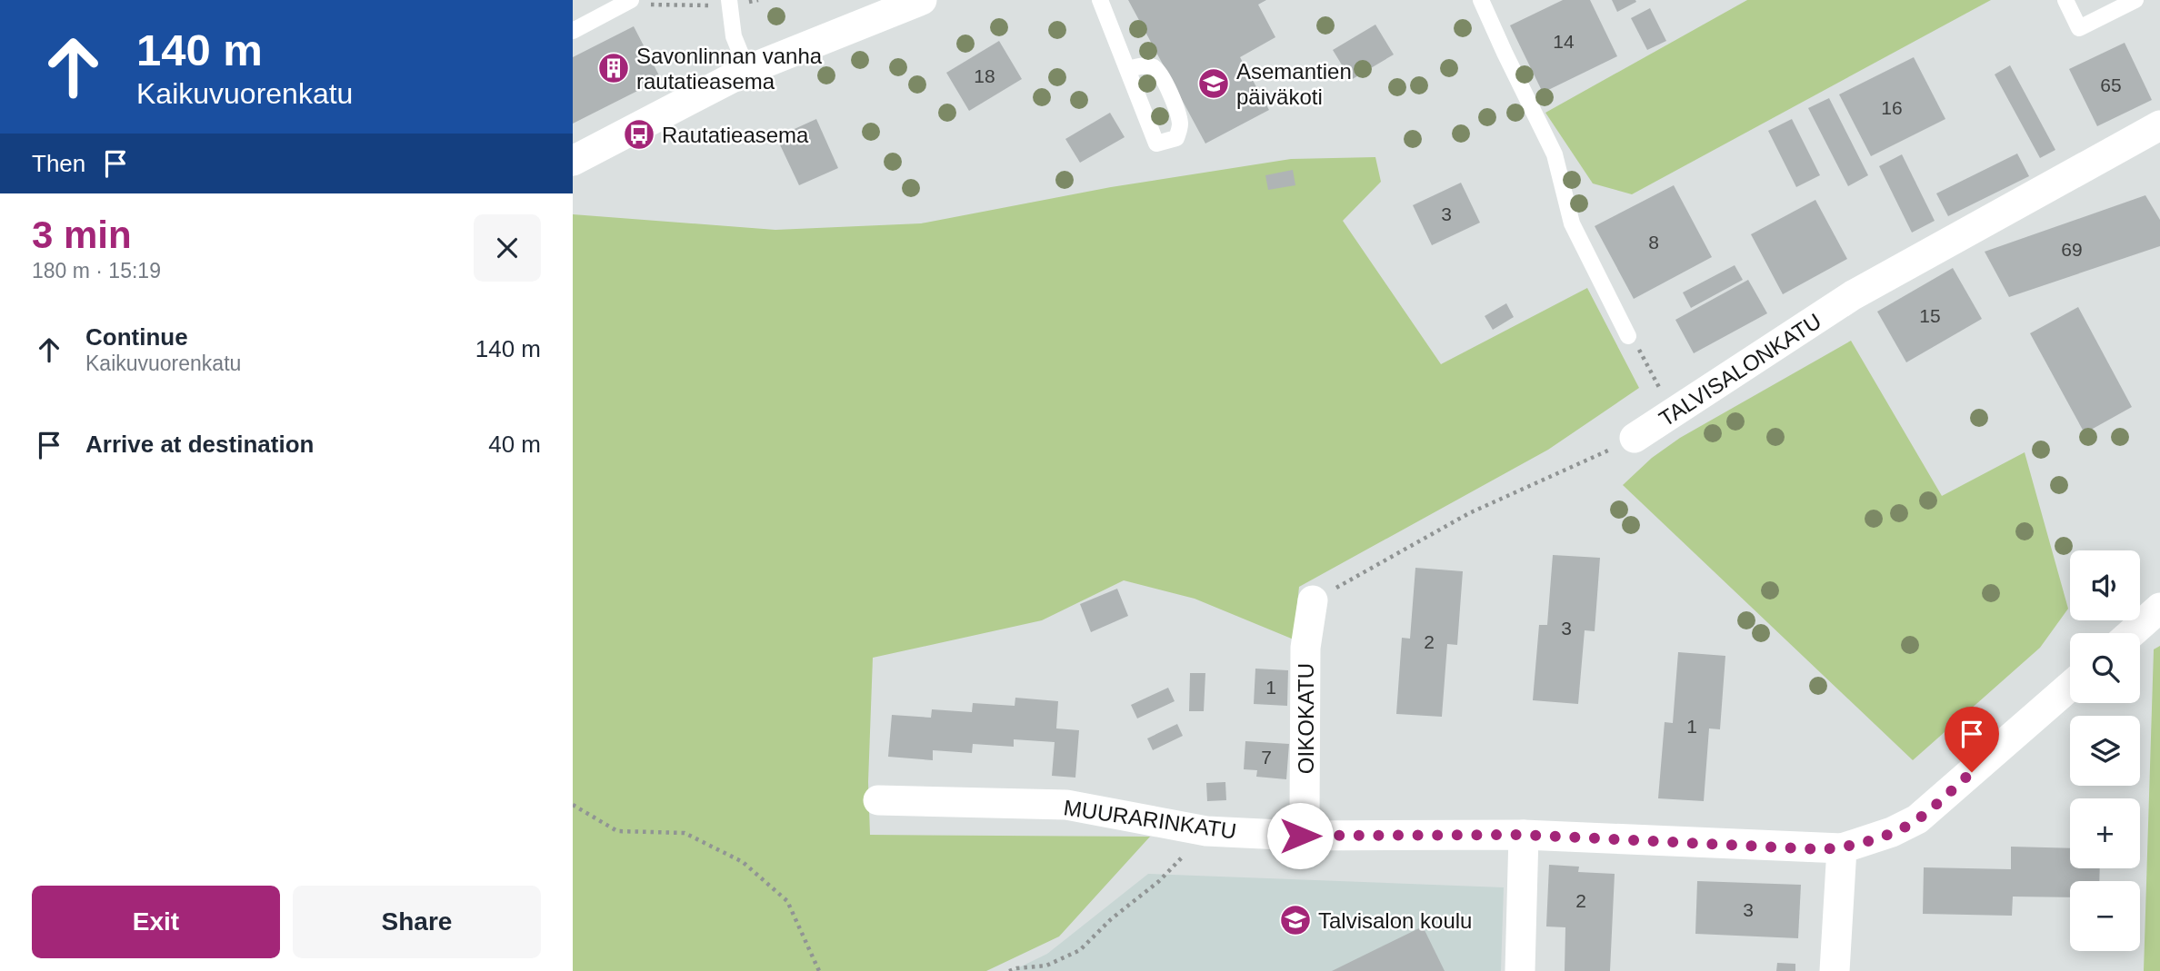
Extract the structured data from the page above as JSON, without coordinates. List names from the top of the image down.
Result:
{
  "streets": {
    "street": ["TALVISALONKATU", "OIKOKATU", "MUURARINKATU"]
  },
  "crossings": [
    ["TALVISALONKATU", "OIKOKATU"],
    ["OIKOKATU", "MUURARINKATU"]
  ],
  "places": {
    "building": ["Savonlinnan vanha rautatieasema"],
    "school or university": ["Asemantien päiväkoti", "Talvisalon koulu"],
    "bus stop": ["Rautatieasema"]
  },
  "house_numbers": [
    "14",
    "18",
    "65",
    "16",
    "3",
    "8",
    "69",
    "15",
    "3",
    "2",
    "1",
    "1",
    "7",
    "2",
    "3"
  ],
  "page": {
    "turn": ["140 m", "Kaikuvuorenkatu"],
    "then": "Then",
    "heading": ["3 min", "180 m · 15:19"],
    "list": [
      {
        "name": "Continue",
        "note": "Kaikuvuorenkatu",
        "value": "140 m"
      },
      {
        "name": "Arrive at destination",
        "value": "40 m"
      }
    ],
    "map_buttons": ["+", "−"],
    "buttons": ["Exit", "Share"]
  }
}
